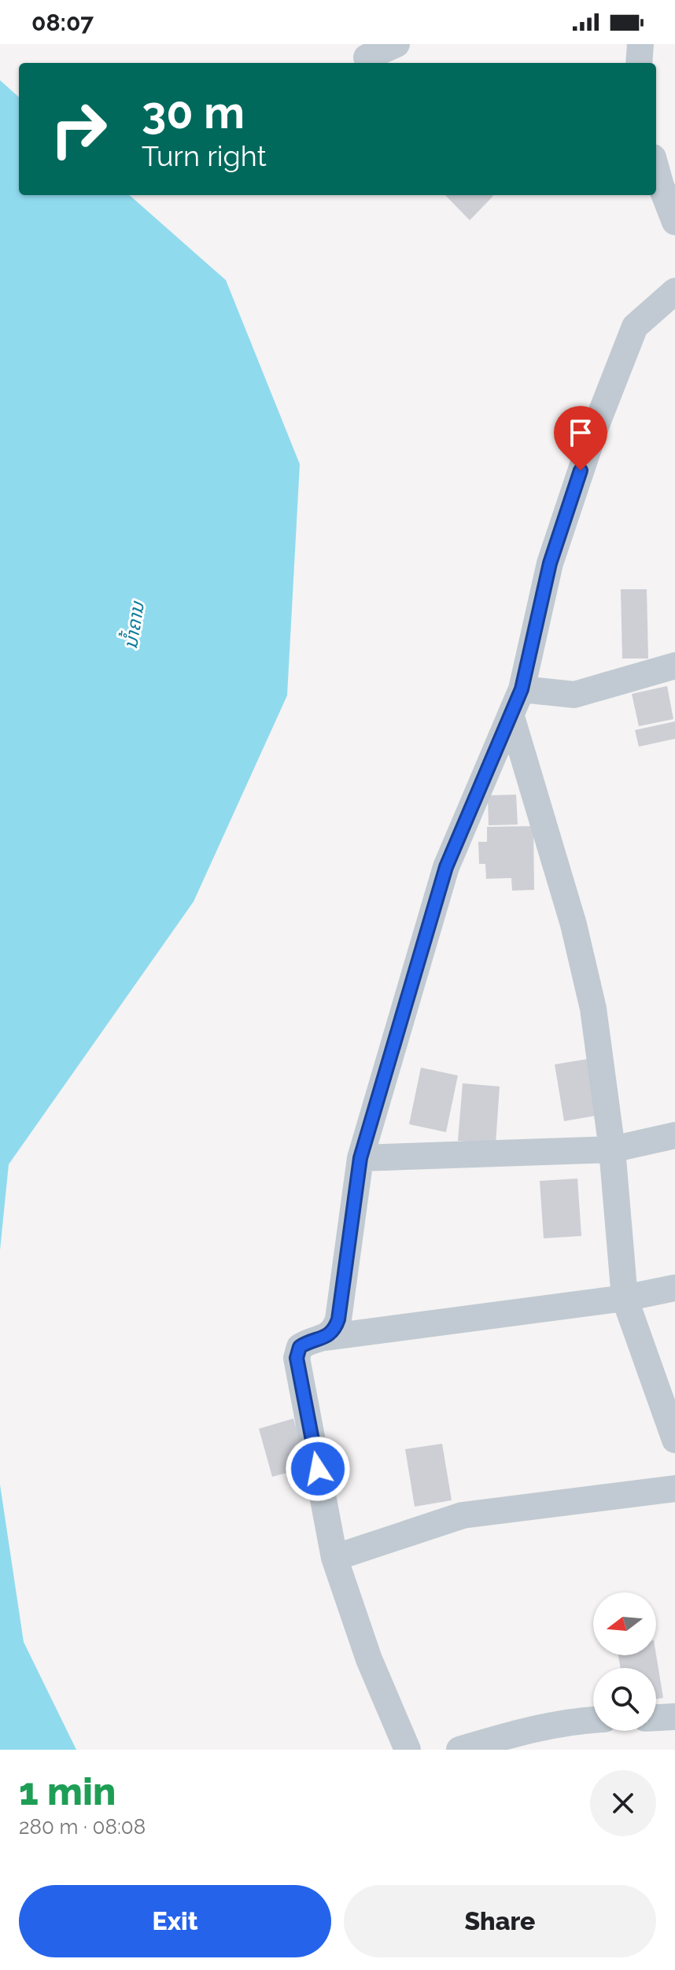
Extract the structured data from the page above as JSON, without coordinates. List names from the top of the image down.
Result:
{
  "water": ["ນ້ຳຄານ"],
  "north": "left",
  "page": {
    "status": "08:07",
    "turn": ["30 m", "Turn right"],
    "heading": ["1 min", "280 m · 08:08"],
    "buttons": ["Exit", "Share"]
  }
}
